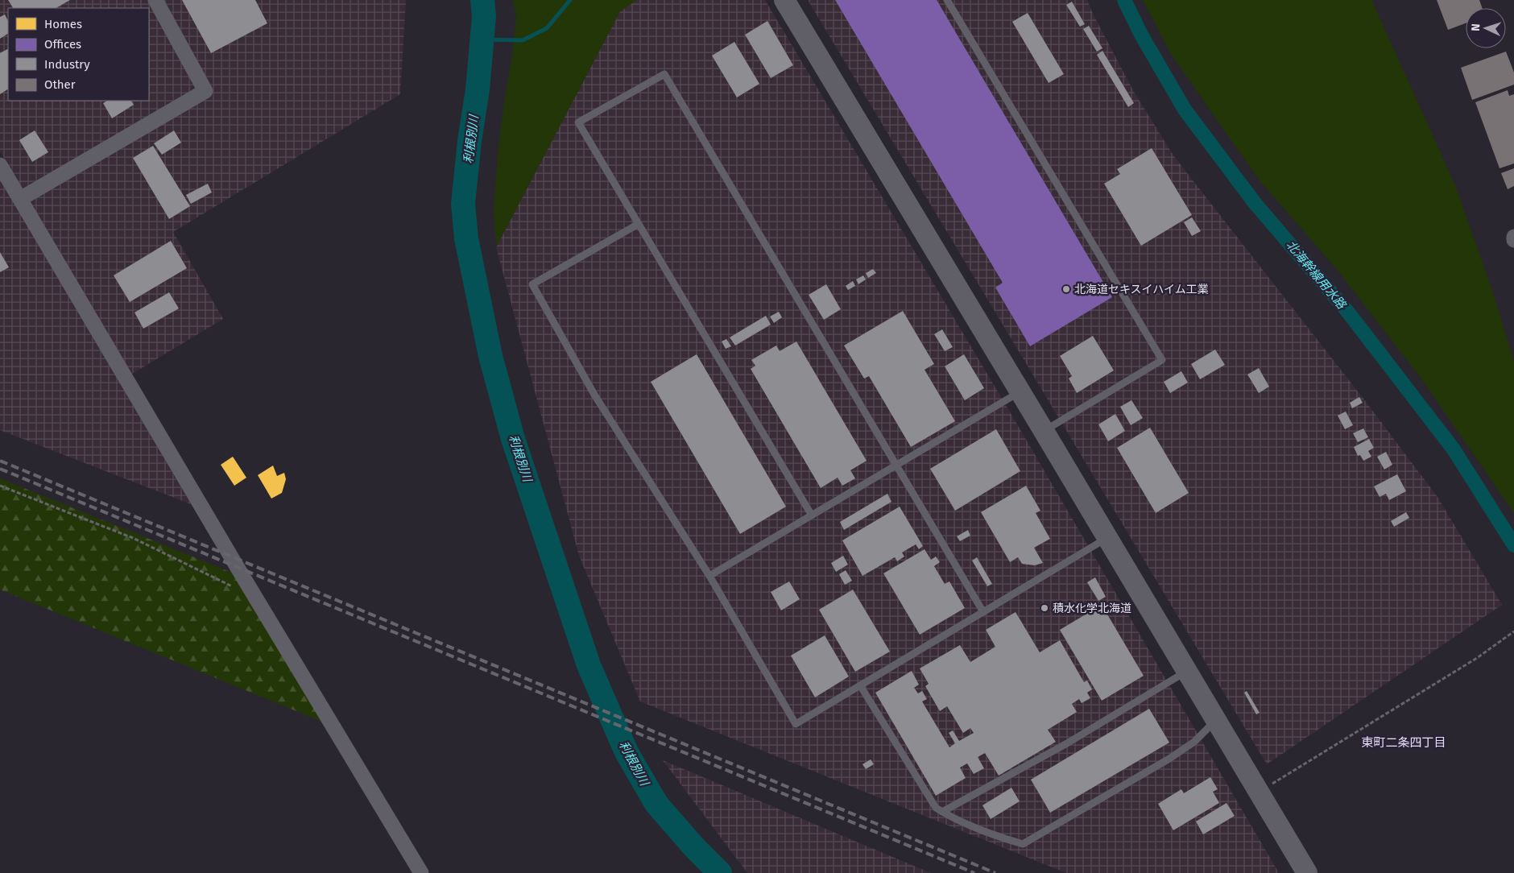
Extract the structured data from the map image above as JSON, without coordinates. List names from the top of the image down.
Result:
{
  "districts": ["東町二条四丁目"],
  "water": ["利根別川", "北海幹線用水路"],
  "places": ["北海道セキスイハイム工業", "積水化学北海道"],
  "legend": [
    "Homes",
    "Offices",
    "Industry",
    "Other"
  ],
  "north": "left"
}
